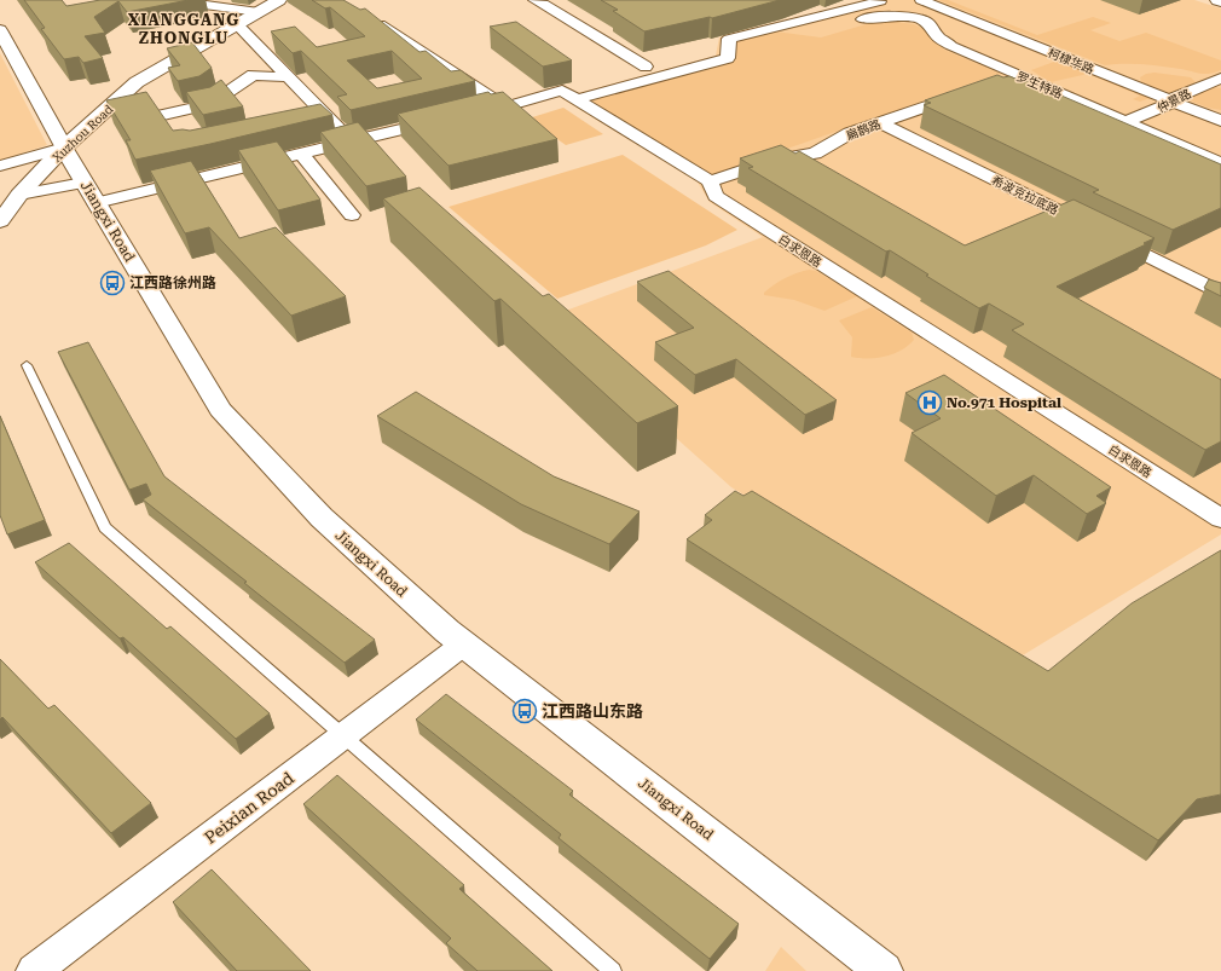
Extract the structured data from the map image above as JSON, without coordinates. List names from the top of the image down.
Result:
{
  "streets": {
    "main road": ["Xuzhou Road", "Jiangxi Road"],
    "street": [
      "柯棣华路",
      "罗生特路",
      "仲景路",
      "扁鹊路",
      "希波克拉底路",
      "白求恩路",
      "Peixian Road"
    ]
  },
  "crossings": [
    ["柯棣华路", "仲景路"],
    ["罗生特路", "仲景路"],
    ["扁鹊路", "希波克拉底路"],
    ["扁鹊路", "白求恩路"],
    ["Xuzhou Road", "Jiangxi Road"],
    ["Jiangxi Road", "Peixian Road"]
  ],
  "districts": ["XIANGGANG ZHONGLU"],
  "places": {
    "bus stop": ["江西路徐州路", "江西路山东路"],
    "hospital": ["No.971 Hospital"]
  }
}
